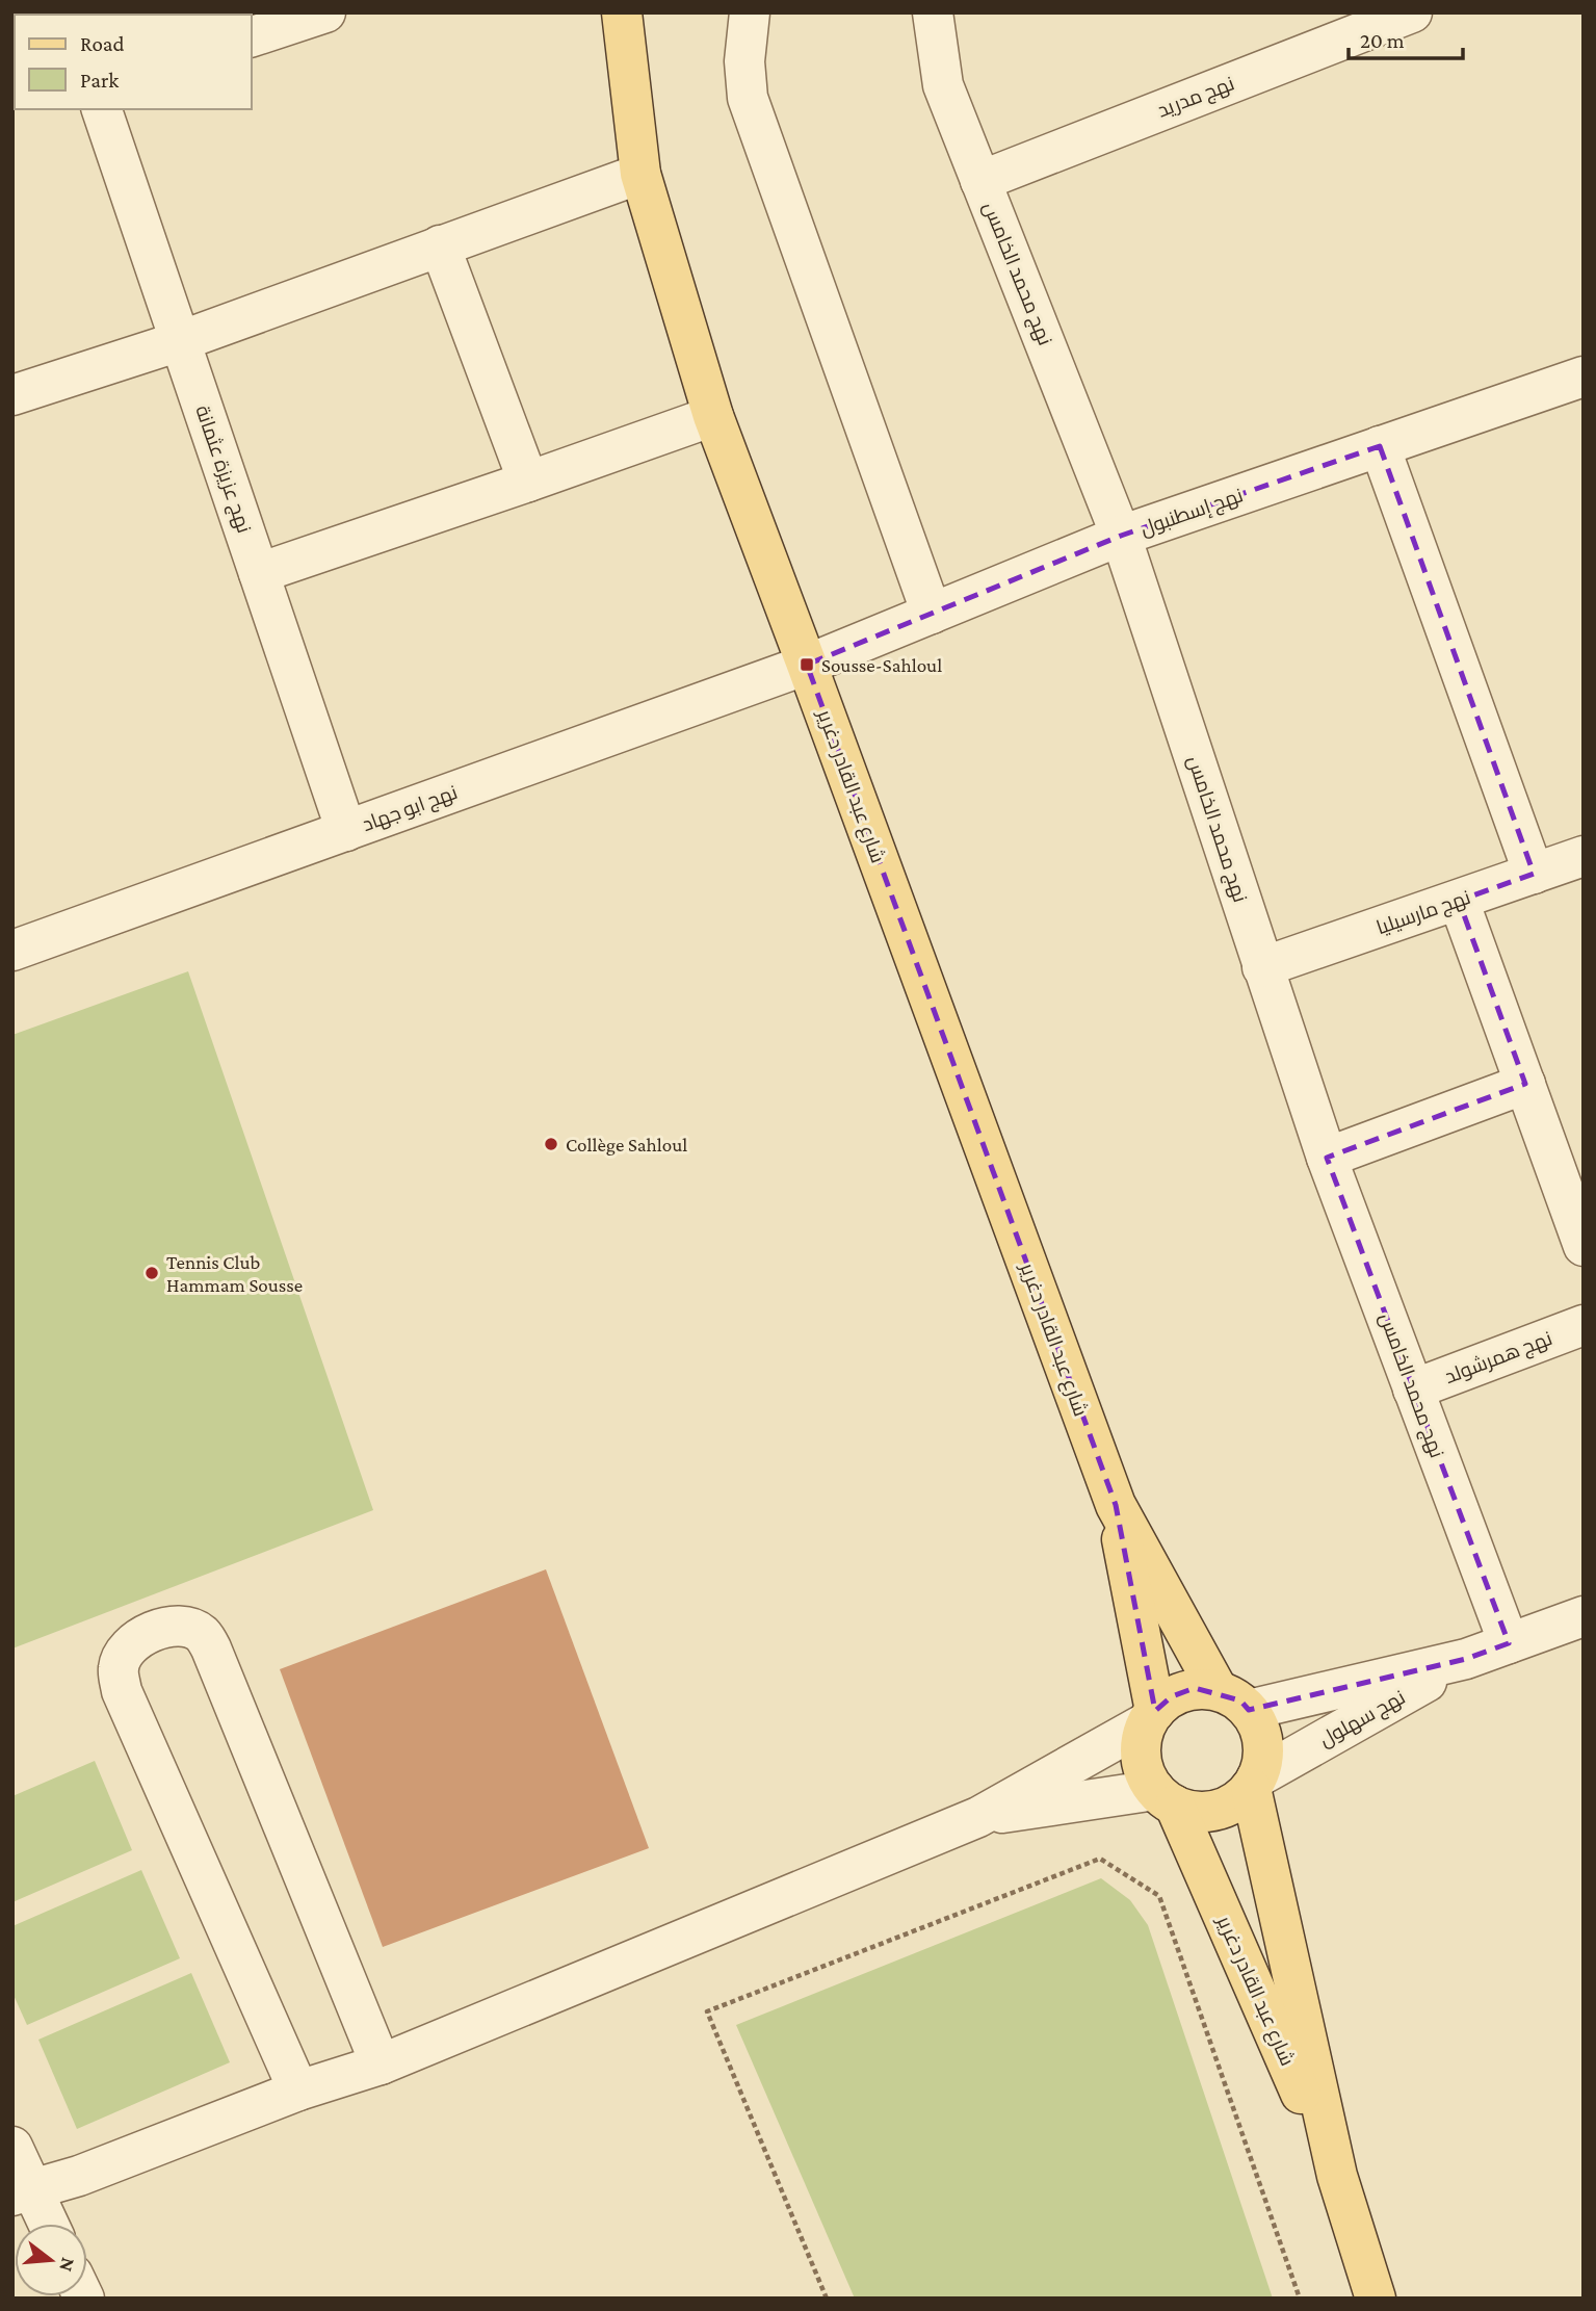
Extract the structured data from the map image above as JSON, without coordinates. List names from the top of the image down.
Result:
{
  "streets": {
    "main road": ["شارع عبد القادر دغرير"],
    "street": [
      "نهج مدريد",
      "نهج محمد الخامس",
      "نهج عزيزة عثمانة",
      "نهج إسطنبول",
      "نهج ابو جهاد",
      "نهج مارسيليا",
      "نهج همرشولد",
      "نهج سهلول"
    ]
  },
  "crossings": [
    ["نهج مدريد", "نهج محمد الخامس"],
    ["نهج محمد الخامس", "نهج إسطنبول"],
    ["نهج محمد الخامس", "نهج مارسيليا"],
    ["نهج محمد الخامس", "نهج همرشولد"],
    ["نهج محمد الخامس", "نهج سهلول"],
    ["نهج عزيزة عثمانة", "نهج ابو جهاد"],
    ["نهج إسطنبول", "شارع عبد القادر دغرير"],
    ["نهج إسطنبول", "نهج ابو جهاد"],
    ["شارع عبد القادر دغرير", "نهج ابو جهاد"],
    ["شارع عبد القادر دغرير", "نهج سهلول"]
  ],
  "places": {
    "transit": ["Sousse-Sahloul"],
    "other": ["Collège Sahloul", "Tennis Club Hammam Sousse"]
  },
  "legend": ["Road", "Park"],
  "scale_bar": "20 m",
  "north": "right"
}
